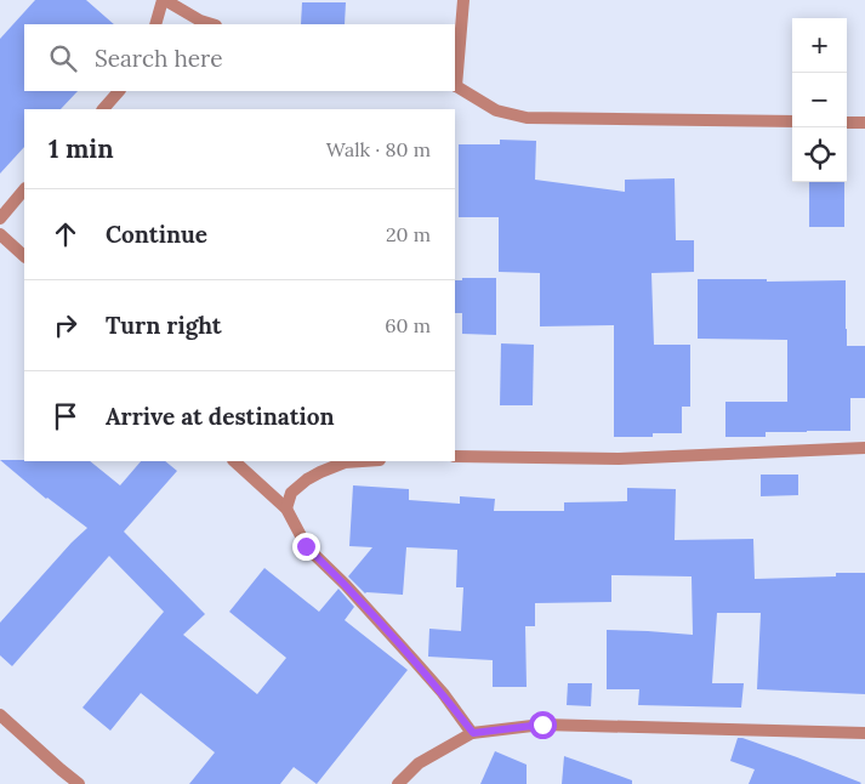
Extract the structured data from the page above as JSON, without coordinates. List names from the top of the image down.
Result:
{
  "page": {
    "map_buttons": ["+", "−"],
    "search": "Search here",
    "heading": ["1 min", "Walk · 80 m"],
    "list": [
      ["Continue", "20 m"],
      ["Turn right", "60 m"],
      "Arrive at destination"
    ]
  }
}
